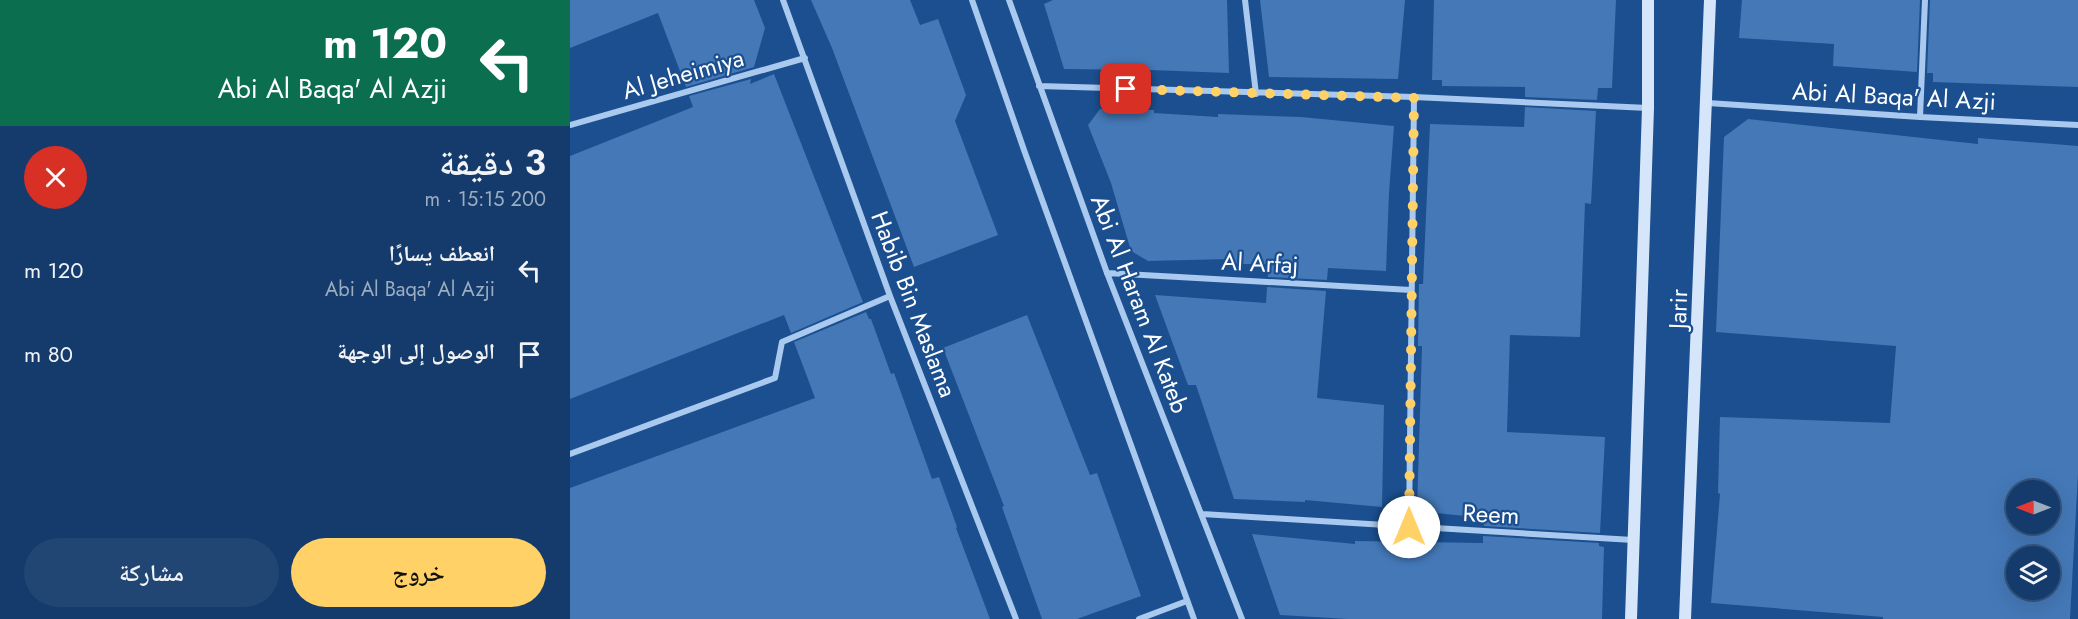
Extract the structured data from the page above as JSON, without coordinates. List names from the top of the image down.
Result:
{
  "streets": {
    "main road": ["Jarir"],
    "street": [
      "Al Jeheimiya",
      "Abi Al Baqa' Al Azji",
      "Al Arfaj",
      "Habib Bin Maslama",
      "Abi Al Haram Al Kateb",
      "Reem"
    ]
  },
  "crossings": [
    ["Al Jeheimiya", "Habib Bin Maslama"],
    ["Abi Al Baqa' Al Azji", "Jarir"],
    ["Al Arfaj", "Abi Al Haram Al Kateb"],
    ["Abi Al Haram Al Kateb", "Reem"],
    ["Jarir", "Reem"]
  ],
  "north": "left",
  "page": {
    "turn": ["120 m", "Abi Al Baqa' Al Azji"],
    "heading": ["3 دقيقة", "200 m · 15:15"],
    "list": [
      {
        "name": "انعطف يسارًا",
        "note": "Abi Al Baqa' Al Azji",
        "value": "120 m"
      },
      {
        "name": "الوصول إلى الوجهة",
        "value": "80 m"
      }
    ],
    "buttons": ["خروج", "مشاركة"]
  }
}
